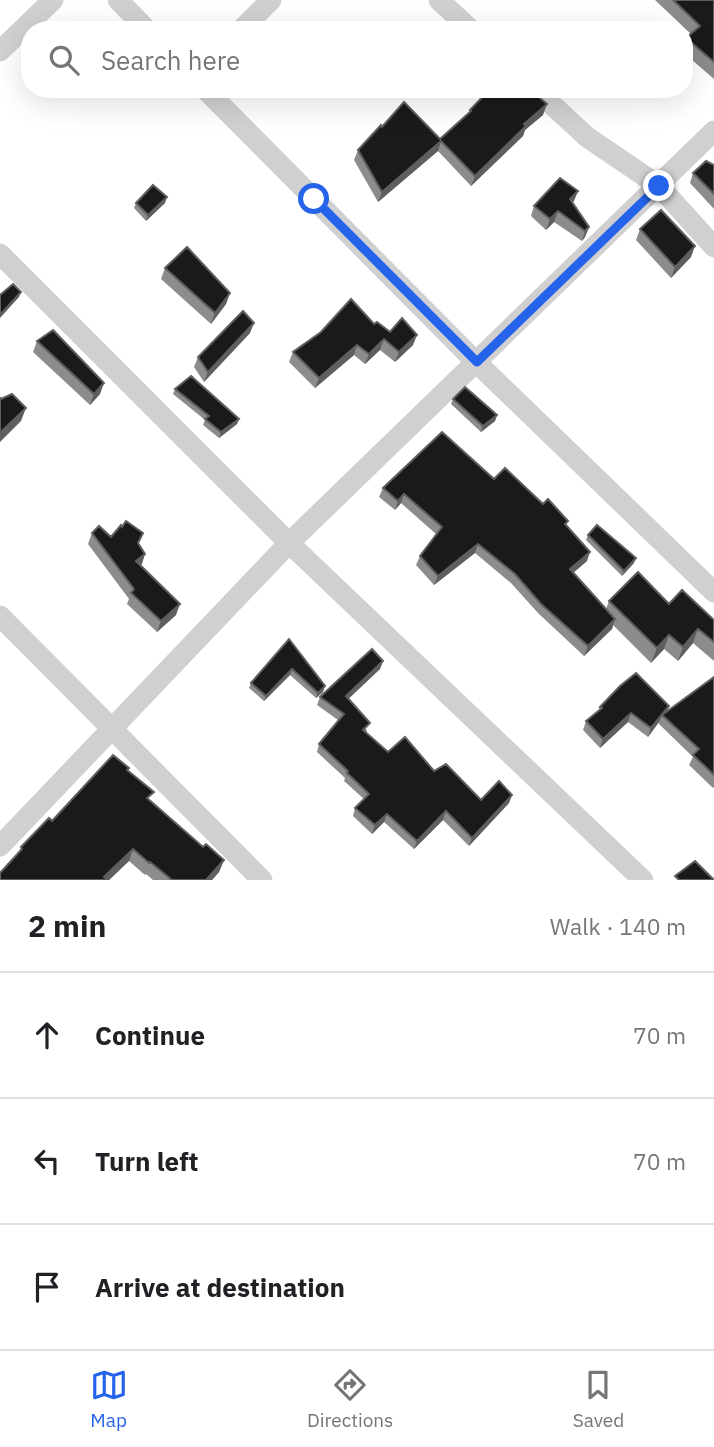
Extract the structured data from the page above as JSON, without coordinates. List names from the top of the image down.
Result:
{
  "page": {
    "search": "Search here",
    "heading": ["2 min", "Walk · 140 m"],
    "list": [
      ["Continue", "70 m"],
      ["Turn left", "70 m"],
      "Arrive at destination"
    ],
    "nav": ["Map", "Directions", "Saved"]
  }
}
